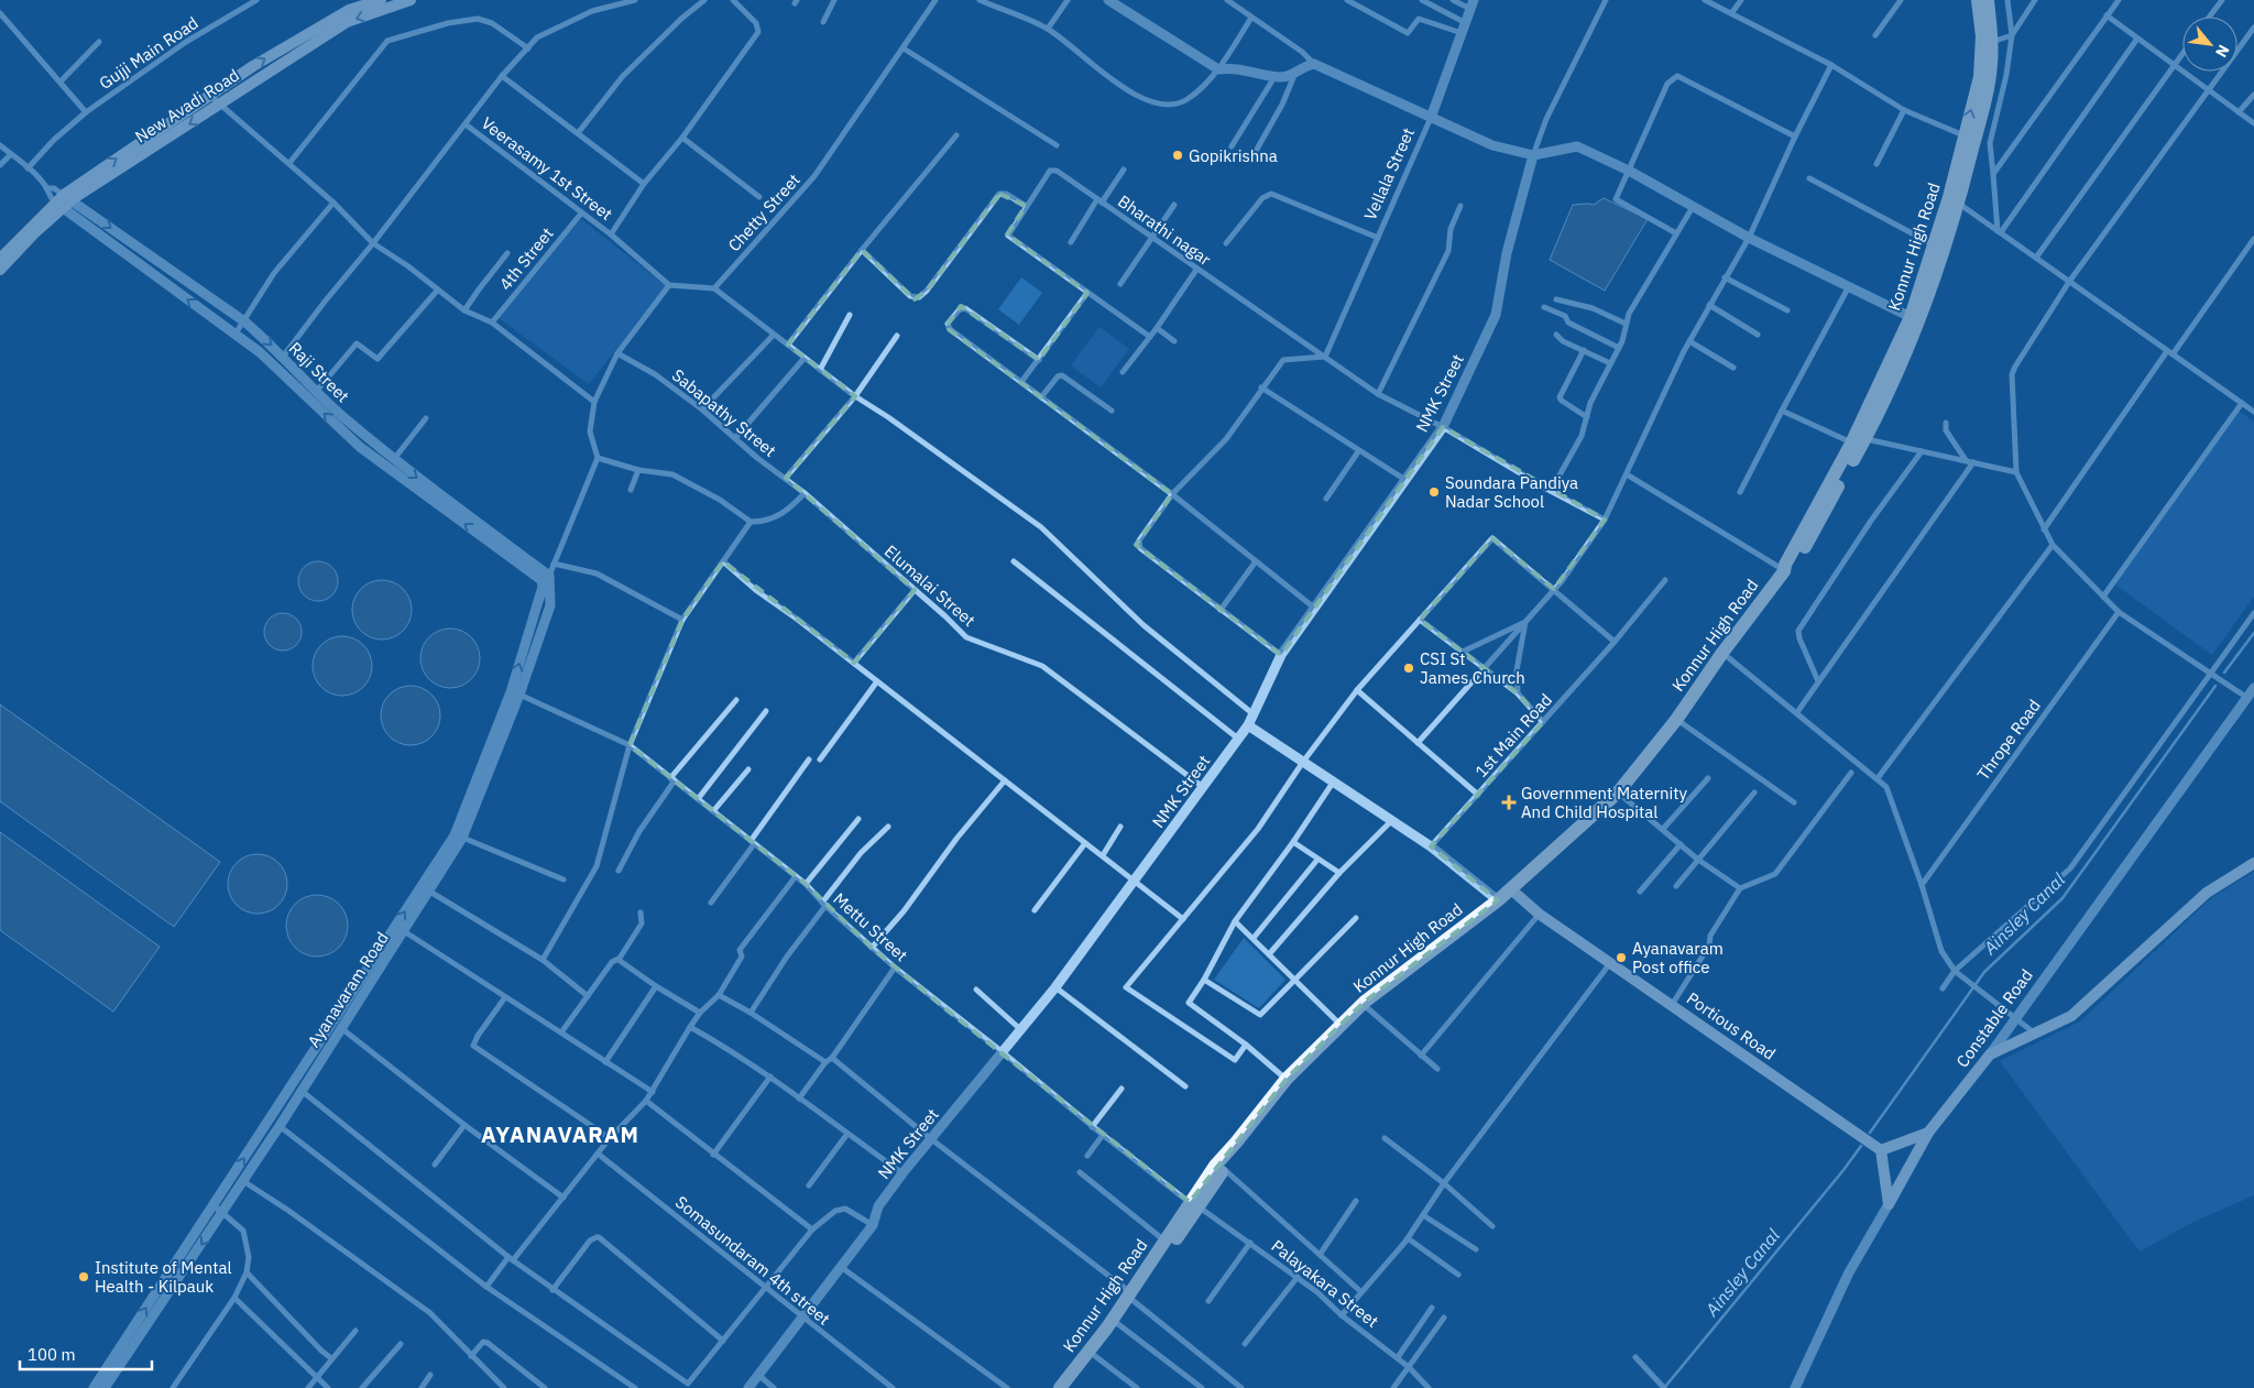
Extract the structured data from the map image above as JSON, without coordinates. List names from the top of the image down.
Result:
{
  "streets": {
    "main road": [
      "New Avadi Road",
      "Konnur High Road",
      "Constable Road",
      "Portious Road"
    ],
    "street": [
      "Gujji Main Road",
      "Veerasamy 1st Street",
      "Vellala Street",
      "Chetty Street",
      "Bharathi nagar",
      "4th Street",
      "Raji Street",
      "NMK Street",
      "Sabapathy Street",
      "Elumalai Street",
      "1st Main Road",
      "Thrope Road",
      "Mettu Street",
      "Ayanavaram Road",
      "Somasundaram 4th street",
      "Palayakara Street"
    ]
  },
  "crossings": [
    ["New Avadi Road", "Raji Street"],
    ["Veerasamy 1st Street", "4th Street"],
    ["Vellala Street", "Bharathi nagar"],
    ["Bharathi nagar", "NMK Street"],
    ["Konnur High Road", "Mettu Street"],
    ["Konnur High Road", "Portious Road"],
    ["Konnur High Road", "Palayakara Street"],
    ["Raji Street", "Ayanavaram Road"],
    ["NMK Street", "Elumalai Street"],
    ["NMK Street", "Mettu Street"],
    ["NMK Street", "Somasundaram 4th street"],
    ["Sabapathy Street", "Elumalai Street"],
    ["Mettu Street", "Ayanavaram Road"],
    ["Mettu Street", "Palayakara Street"]
  ],
  "districts": ["AYANAVARAM"],
  "water": ["Ainsley Canal"],
  "places": {
    "other": [
      "Gopikrishna",
      "Soundara Pandiya Nadar School",
      "CSI St James Church",
      "Ayanavaram Post office",
      "Institute of Mental Health - Kilpauk"
    ],
    "health": ["Government Maternity And Child Hospital"]
  },
  "scale_bar": "100 m",
  "north": "bottom right"
}
